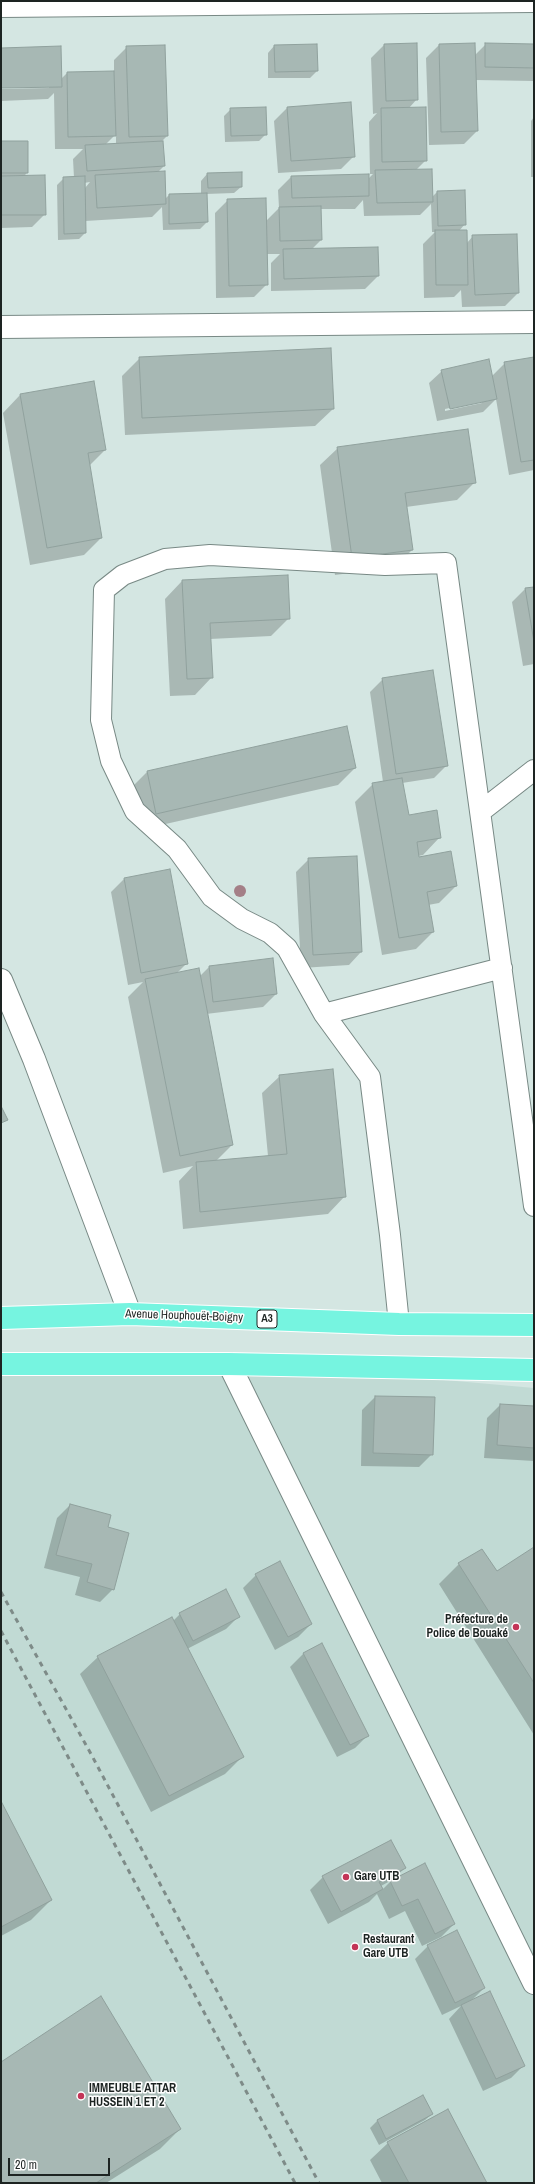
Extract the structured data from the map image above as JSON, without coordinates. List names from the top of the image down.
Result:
{
  "streets": {
    "highway": ["Avenue Houphouët-Boigny", "A3"]
  },
  "places": [
    "Préfecture de Police de Bouaké",
    "Gare UTB",
    "Restaurant Gare UTB",
    "IMMEUBLE ATTAR HUSSEIN 1 ET 2"
  ],
  "scale_bar": "20 m"
}
